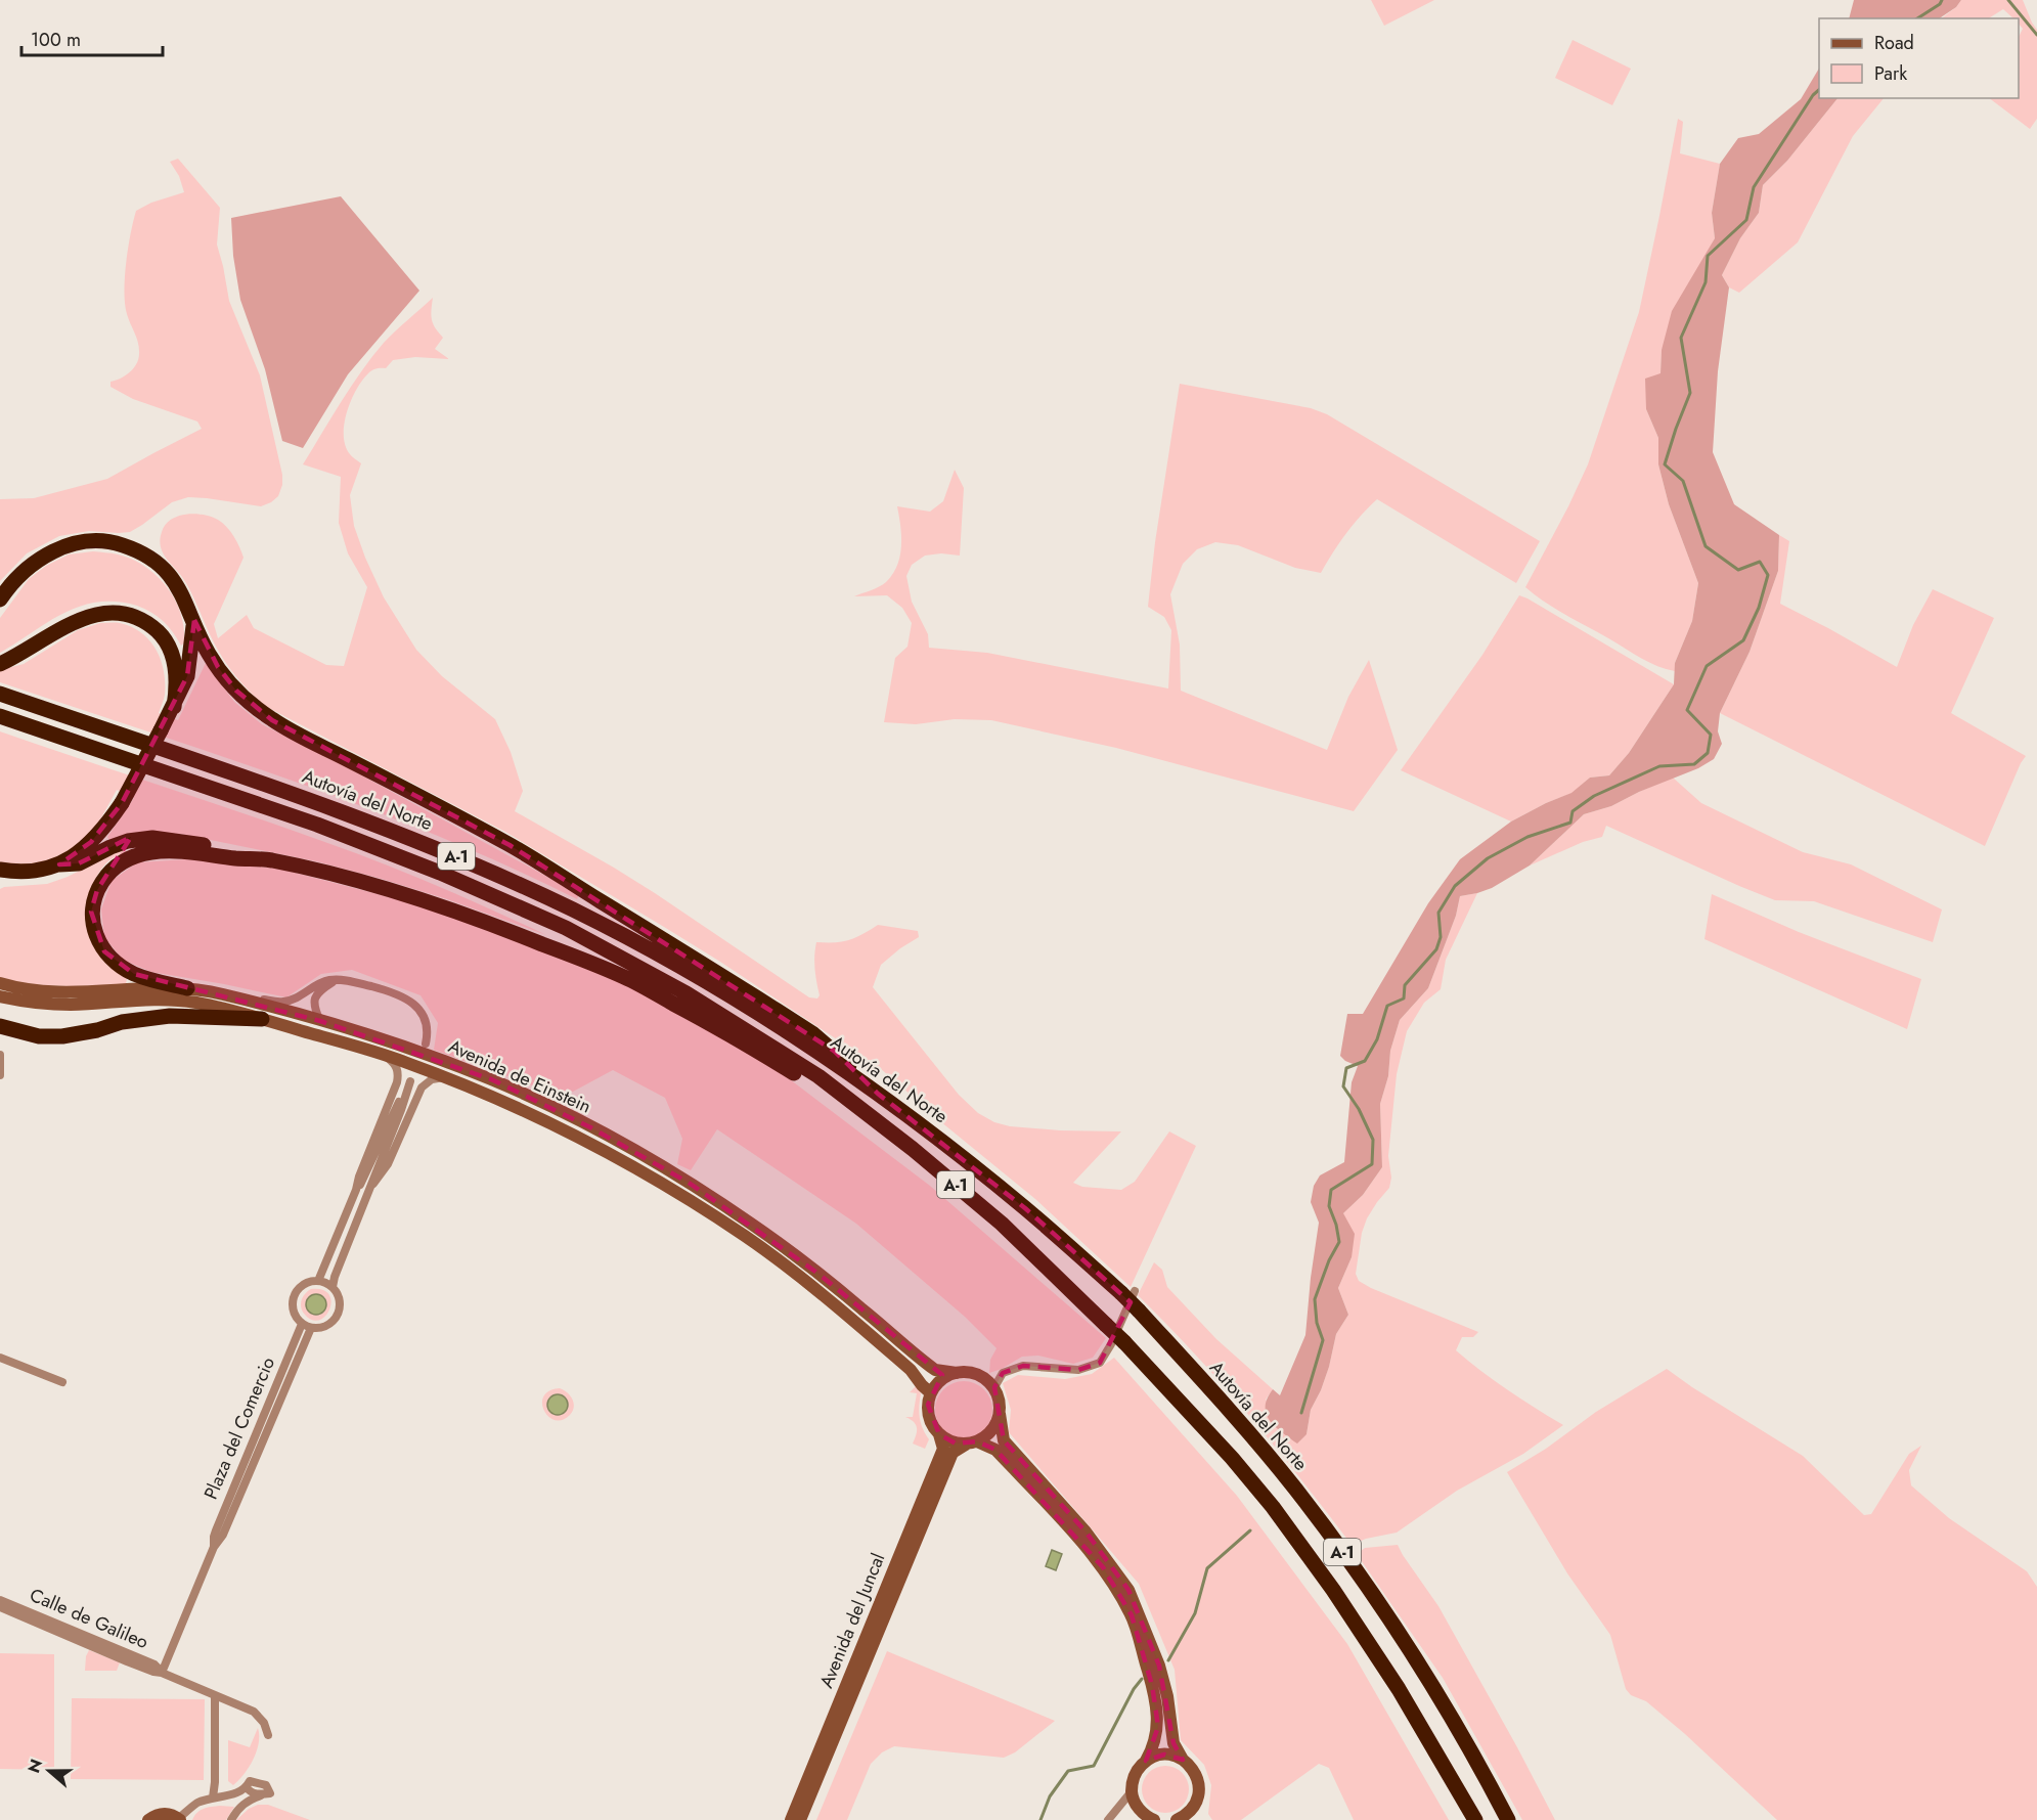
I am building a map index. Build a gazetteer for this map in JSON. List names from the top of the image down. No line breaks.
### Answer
{"streets":{"highway":["Autovía del Norte","A-1"],"street":["Avenida de Einstein","Plaza del Comercio","Calle de Galileo","Avenida del Juncal"]},"crossings":[["Avenida de Einstein","Avenida del Juncal"],["Plaza del Comercio","Calle de Galileo"]],"legend":["Road","Park"],"scale_bar":"100 m","north":"left"}
